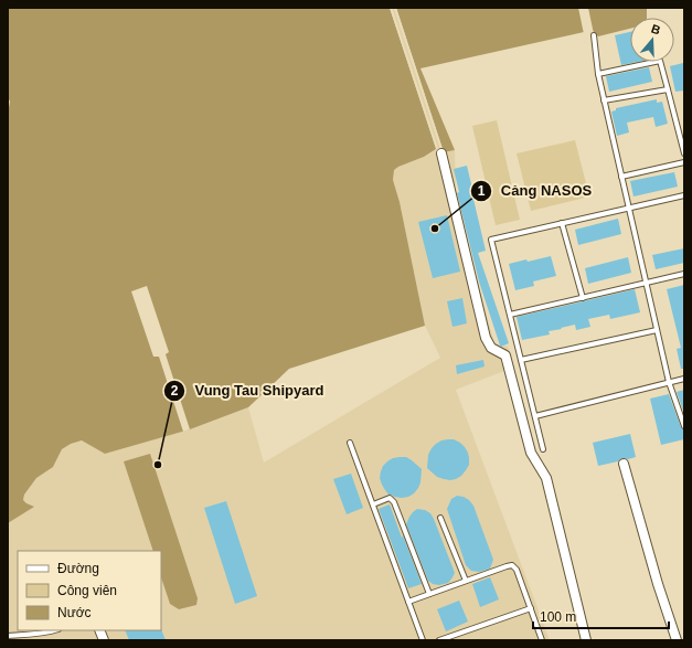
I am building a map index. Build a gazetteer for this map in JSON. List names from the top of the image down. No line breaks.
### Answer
{"places":["Cảng NASOS","Vung Tau Shipyard"],"legend":["Đường","Công viên","Nước"],"scale_bar":"100 m","north":"top"}
